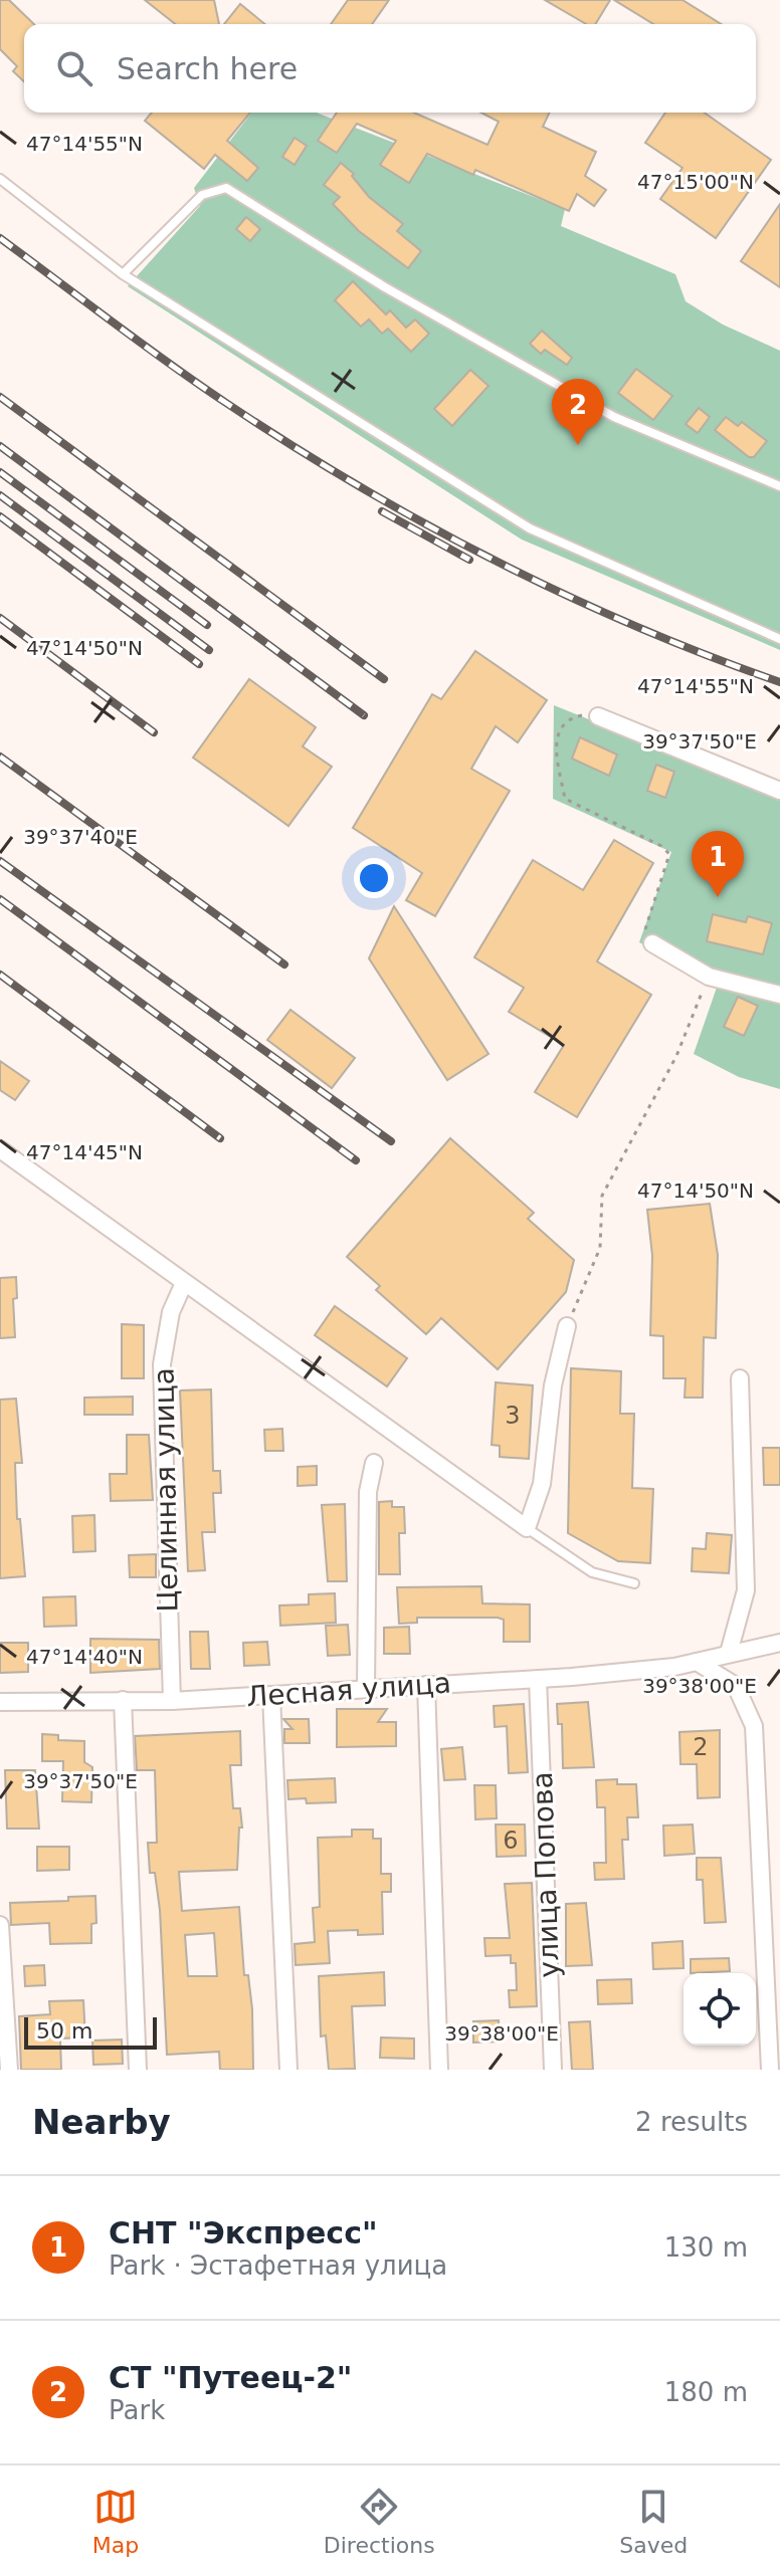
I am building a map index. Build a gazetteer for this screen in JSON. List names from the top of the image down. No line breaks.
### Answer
{"streets":{"street":["Целинная улица","Лесная улица","улица Попова"]},"crossings":[["Целинная улица","Лесная улица"],["Лесная улица","улица Попова"]],"house_numbers":["3","2","6"],"scale_bar":"50 m","page":{"search":"Search here","pins":["2","1"],"scale":"50 m","heading":["Nearby","2 results"],"list":[{"mark":"1","name":"СНТ \"Экспресс\"","note":"Park · Эстафетная улица","value":"130 m"},{"mark":"2","name":"СТ \"Путеец-2\"","note":"Park","value":"180 m"}],"nav":["Map","Directions","Saved"]},"coordinates":["47°14'55\"N","47°15'00\"N","47°14'50\"N","39°37'50\"E","39°37'40\"E","47°14'45\"N","47°14'40\"N","39°38'00\"E"]}
